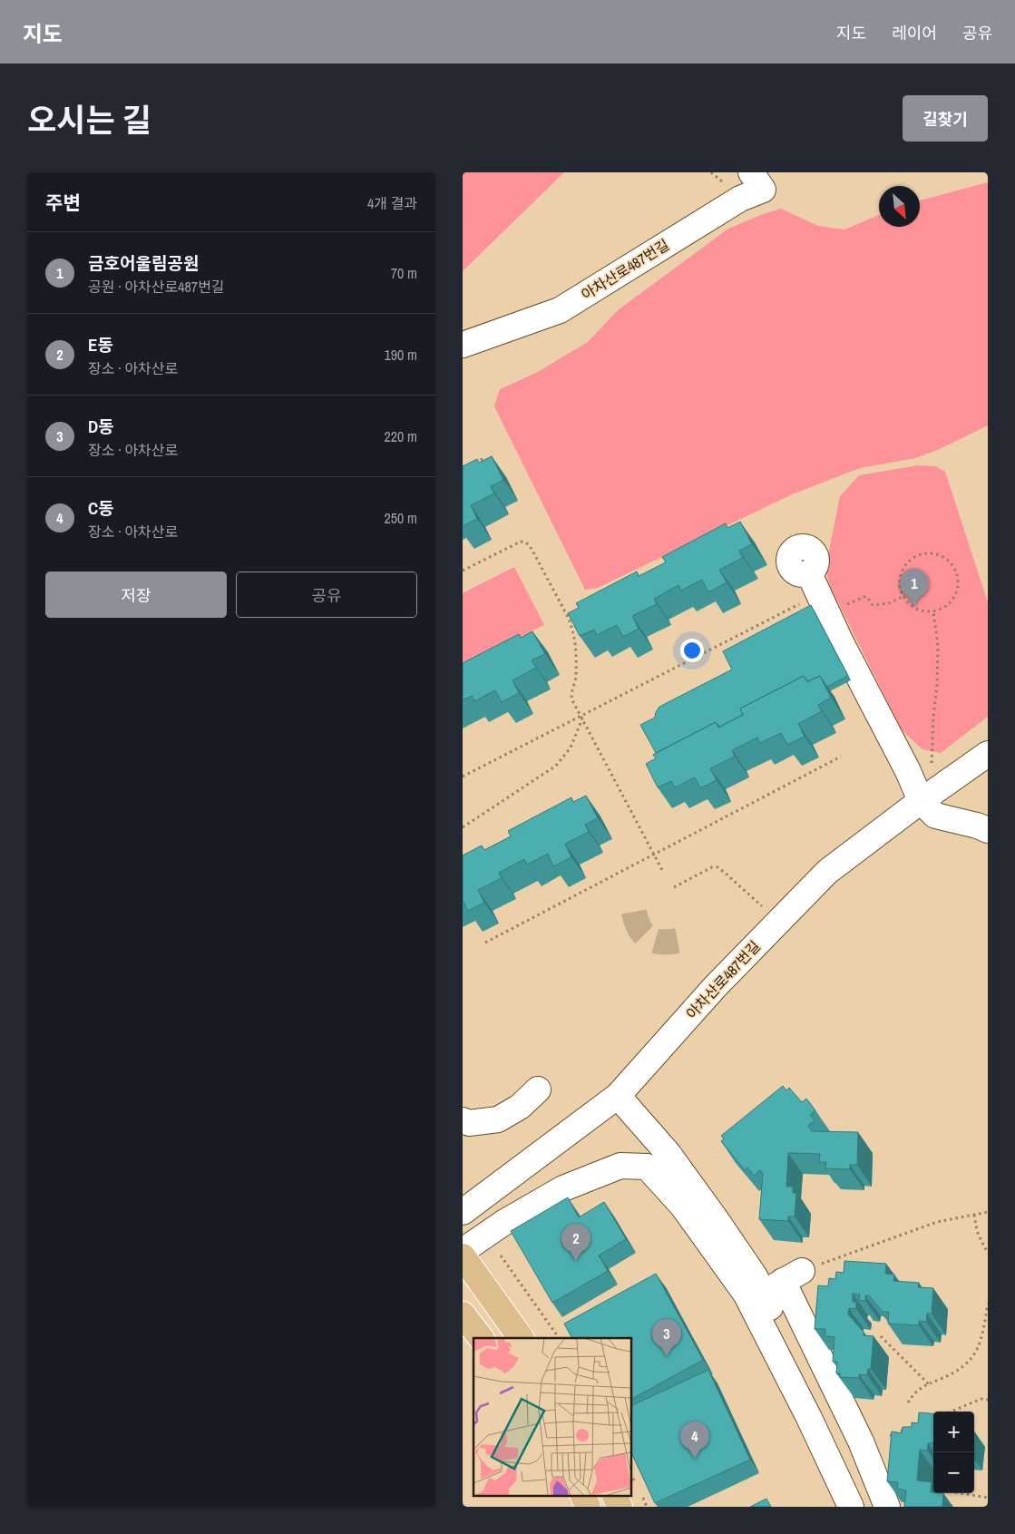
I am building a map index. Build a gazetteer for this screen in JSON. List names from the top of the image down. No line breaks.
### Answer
{"streets":{"street":["아차산로487번길"]},"north":"bottom right","page":{"header":"지도","nav":["지도","레이어","공유"],"title":"오시는 길","buttons":["길찾기",["저장","공유"]],"heading":["주변","4개 결과"],"list":[{"mark":"1","name":"금호어울림공원","note":"공원 · 아차산로487번길","value":"70 m"},{"mark":"2","name":"E동","note":"장소 · 아차산로","value":"190 m"},{"mark":"3","name":"D동","note":"장소 · 아차산로","value":"220 m"},{"mark":"4","name":"C동","note":"장소 · 아차산로","value":"250 m"}],"pins":["1","2","3","4"],"map_buttons":["+","−"]}}
